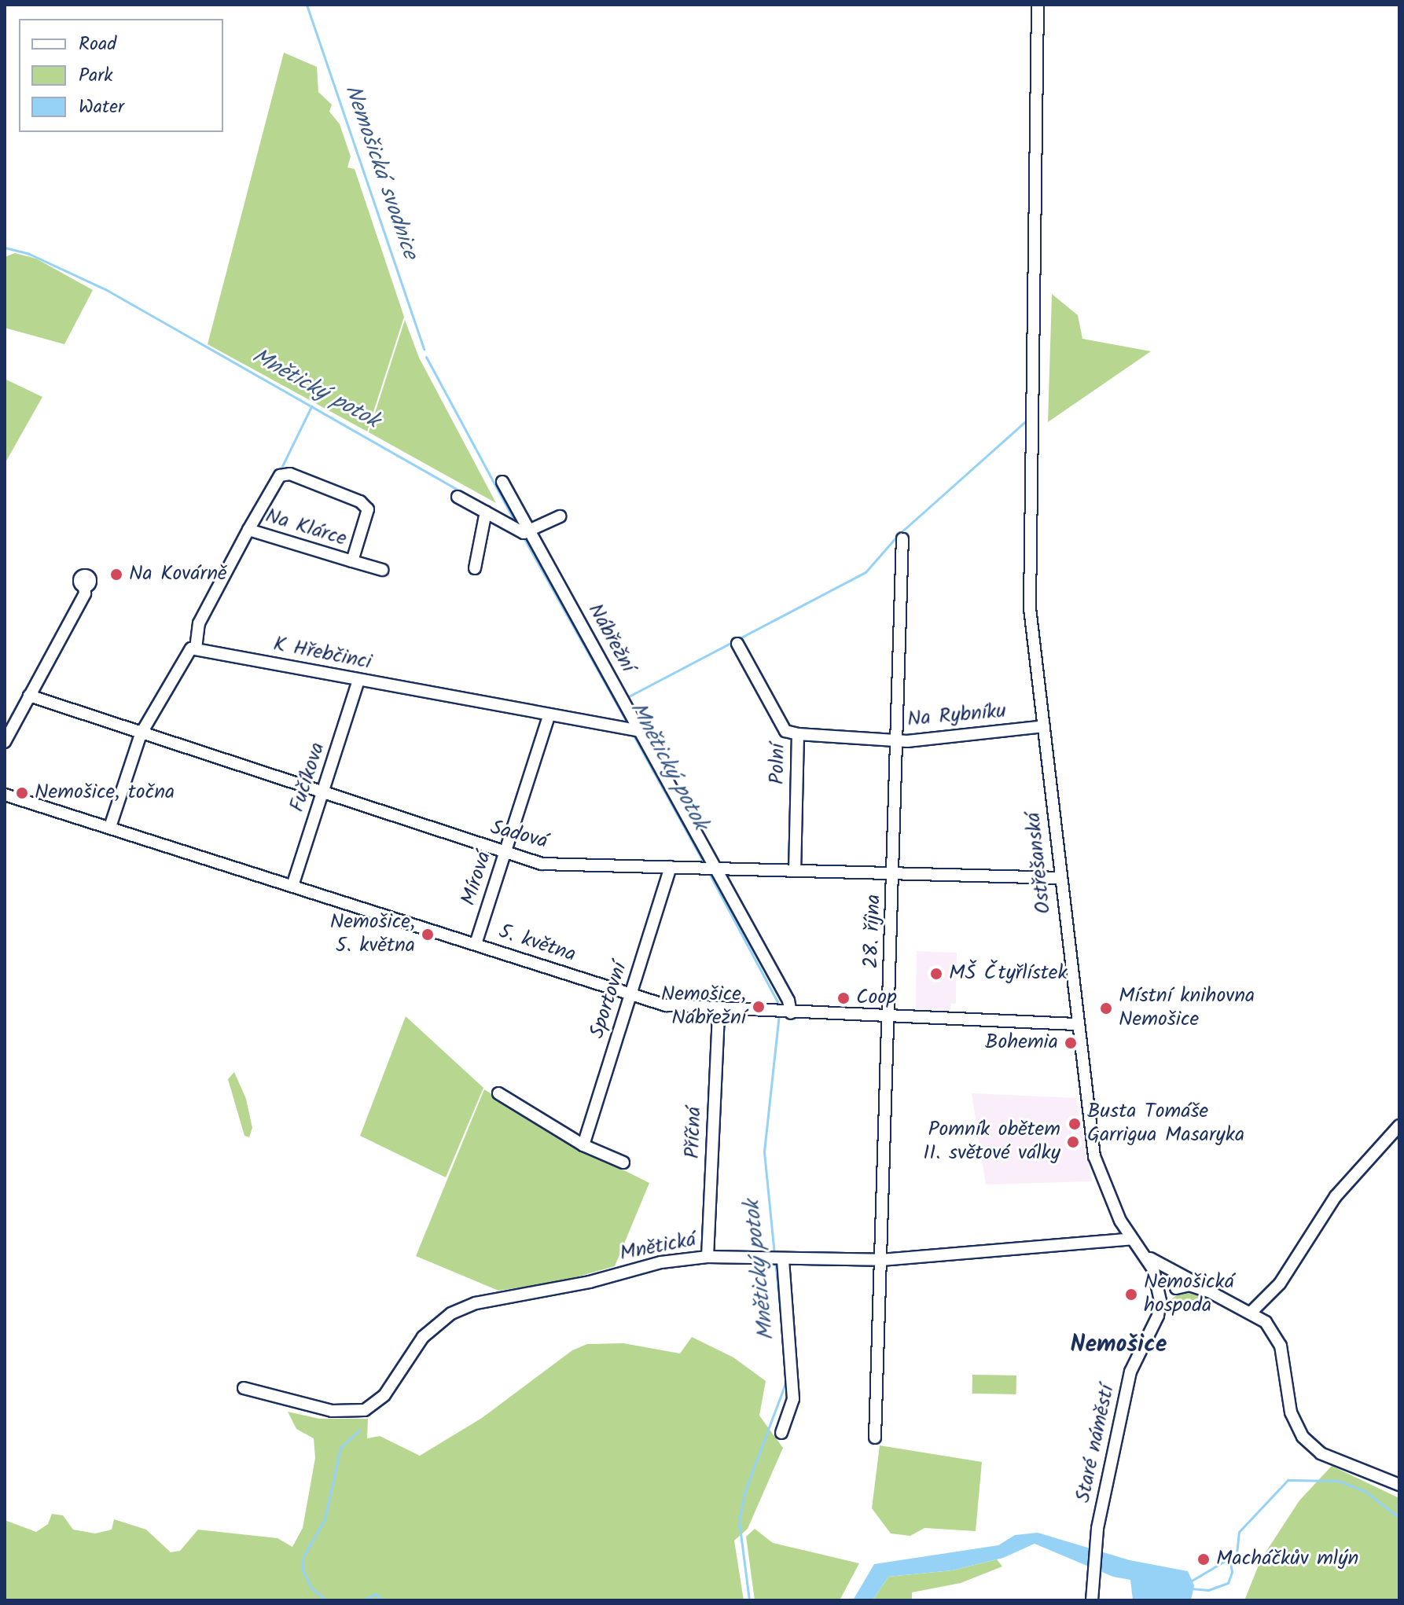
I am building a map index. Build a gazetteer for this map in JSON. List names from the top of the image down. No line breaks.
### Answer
{"streets":{"street":["Na Klárce","Nábřežní","K Hřebčinci","Na Rybníku","Polní","Fučíkova","Sadová","Ostřešanská","Mírová","28. října","5. května","Sportovní","Příčná","Mnětická","Staré náměstí"]},"crossings":[["Na Klárce","K Hřebčinci"],["Nábřežní","K Hřebčinci"],["Nábřežní","Sadová"],["Nábřežní","5. května"],["K Hřebčinci","Fučíkova"],["K Hřebčinci","Mírová"],["Na Rybníku","Polní"],["Na Rybníku","Ostřešanská"],["Na Rybníku","28. října"],["Polní","Sadová"],["Fučíkova","Sadová"],["Fučíkova","5. května"],["Sadová","Ostřešanská"],["Sadová","Mírová"],["Sadová","28. října"],["Sadová","Sportovní"],["Ostřešanská","5. května"],["Ostřešanská","Mnětická"],["Ostřešanská","Staré náměstí"],["Mírová","5. května"],["28. října","5. května"],["28. října","Mnětická"],["5. května","Sportovní"],["5. května","Příčná"],["Příčná","Mnětická"],["Mnětická","Staré náměstí"]],"districts":["Nemošice"],"water":["Nemošická svodnice","Mnětický potok"],"places":["Na Kovárně","Nemošice, točna","Nemošice, 5. května","MŠ Čtyřlístek","Coop","Nemošice, Nábřežní","Místní knihovna Nemošice","Bohemia","Busta Tomáše Garrigua Masaryka","Pomník obětem II. světové války","Nemošická hospoda","Macháčkův mlýn"],"legend":["Road","Park","Water"]}
